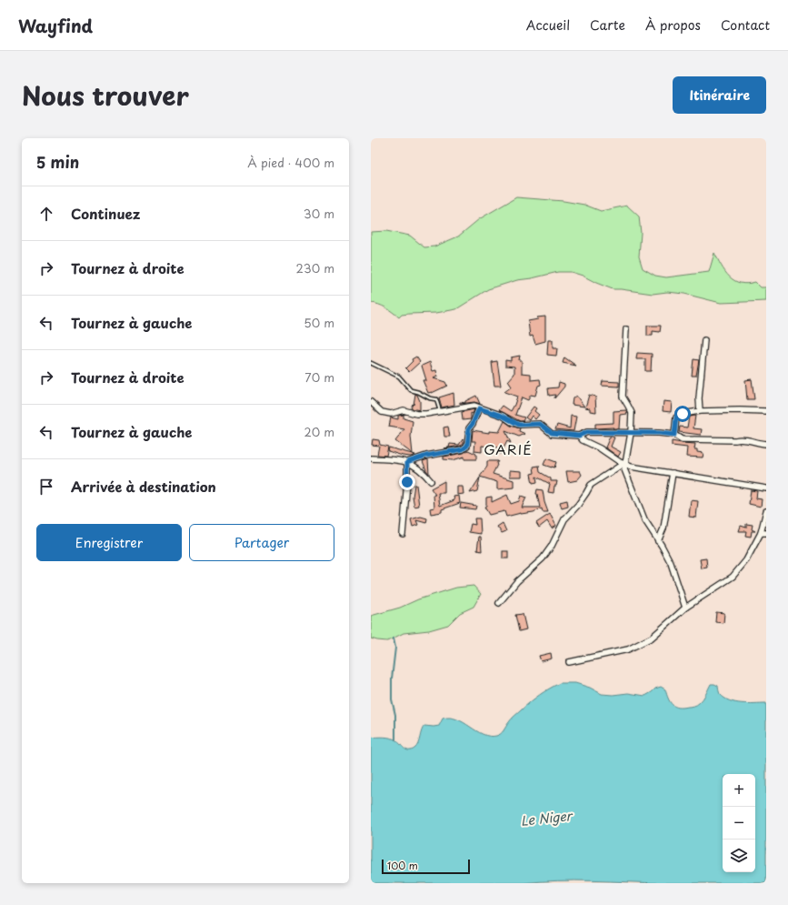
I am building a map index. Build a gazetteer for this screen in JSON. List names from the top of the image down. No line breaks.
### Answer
{"districts":["GARIÉ"],"water":["Le Niger"],"scale_bar":"100 m","page":{"header":"Wayfind","nav":["Accueil","Carte","À propos","Contact"],"title":"Nous trouver","buttons":["Itinéraire",["Enregistrer","Partager"]],"heading":["5 min","À pied · 400 m"],"list":[["Continuez","30 m"],["Tournez à droite","230 m"],["Tournez à gauche","50 m"],["Tournez à droite","70 m"],["Tournez à gauche","20 m"],"Arrivée à destination"],"map_buttons":["+","−"],"scale":"100 m"}}
